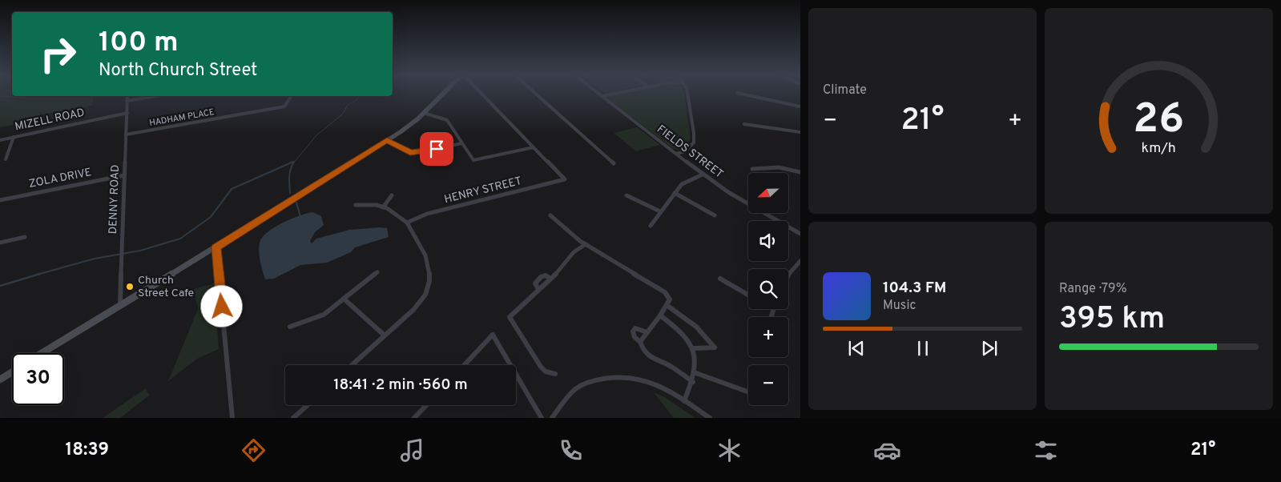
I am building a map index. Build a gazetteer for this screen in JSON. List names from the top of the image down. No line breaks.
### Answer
{"streets":{"street":["HADHAM PLACE","MIZELL ROAD","FIELDS STREET","ZOLA DRIVE","HENRY STREET","DENNY ROAD"]},"crossings":[["HADHAM PLACE","DENNY ROAD"],["MIZELL ROAD","DENNY ROAD"],["ZOLA DRIVE","DENNY ROAD"]],"places":["Church Street Cafe"],"north":"left","page":{"tile":["Climate",["Range · 79%","395 km"]],"turn":["100 m","North Church Street"],"heat":["−","21°","+"],"map_buttons":["+","−"],"song":["104.3 FM","Music"],"limit":"30","trip":"18:41 · 2 min · 560 m","tabs":["18:39","21°"],"gauge":["26","km/h"]}}
